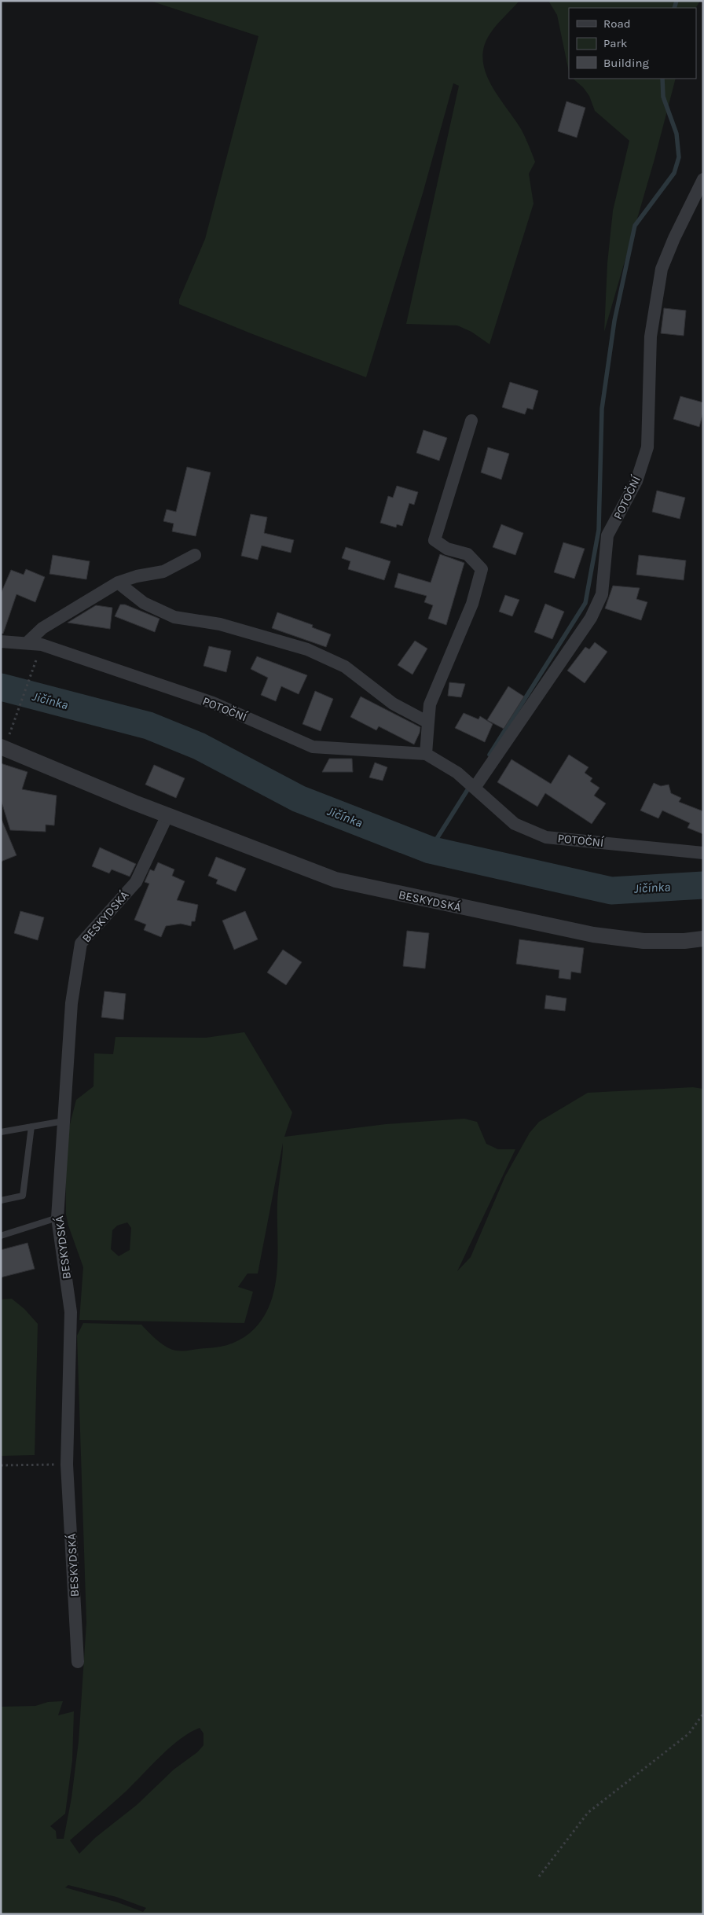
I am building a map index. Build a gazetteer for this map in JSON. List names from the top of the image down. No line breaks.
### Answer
{"streets":{"street":["POTOČNÍ","BESKYDSKÁ"]},"water":["Jičínka"],"legend":["Road","Park","Building"]}
